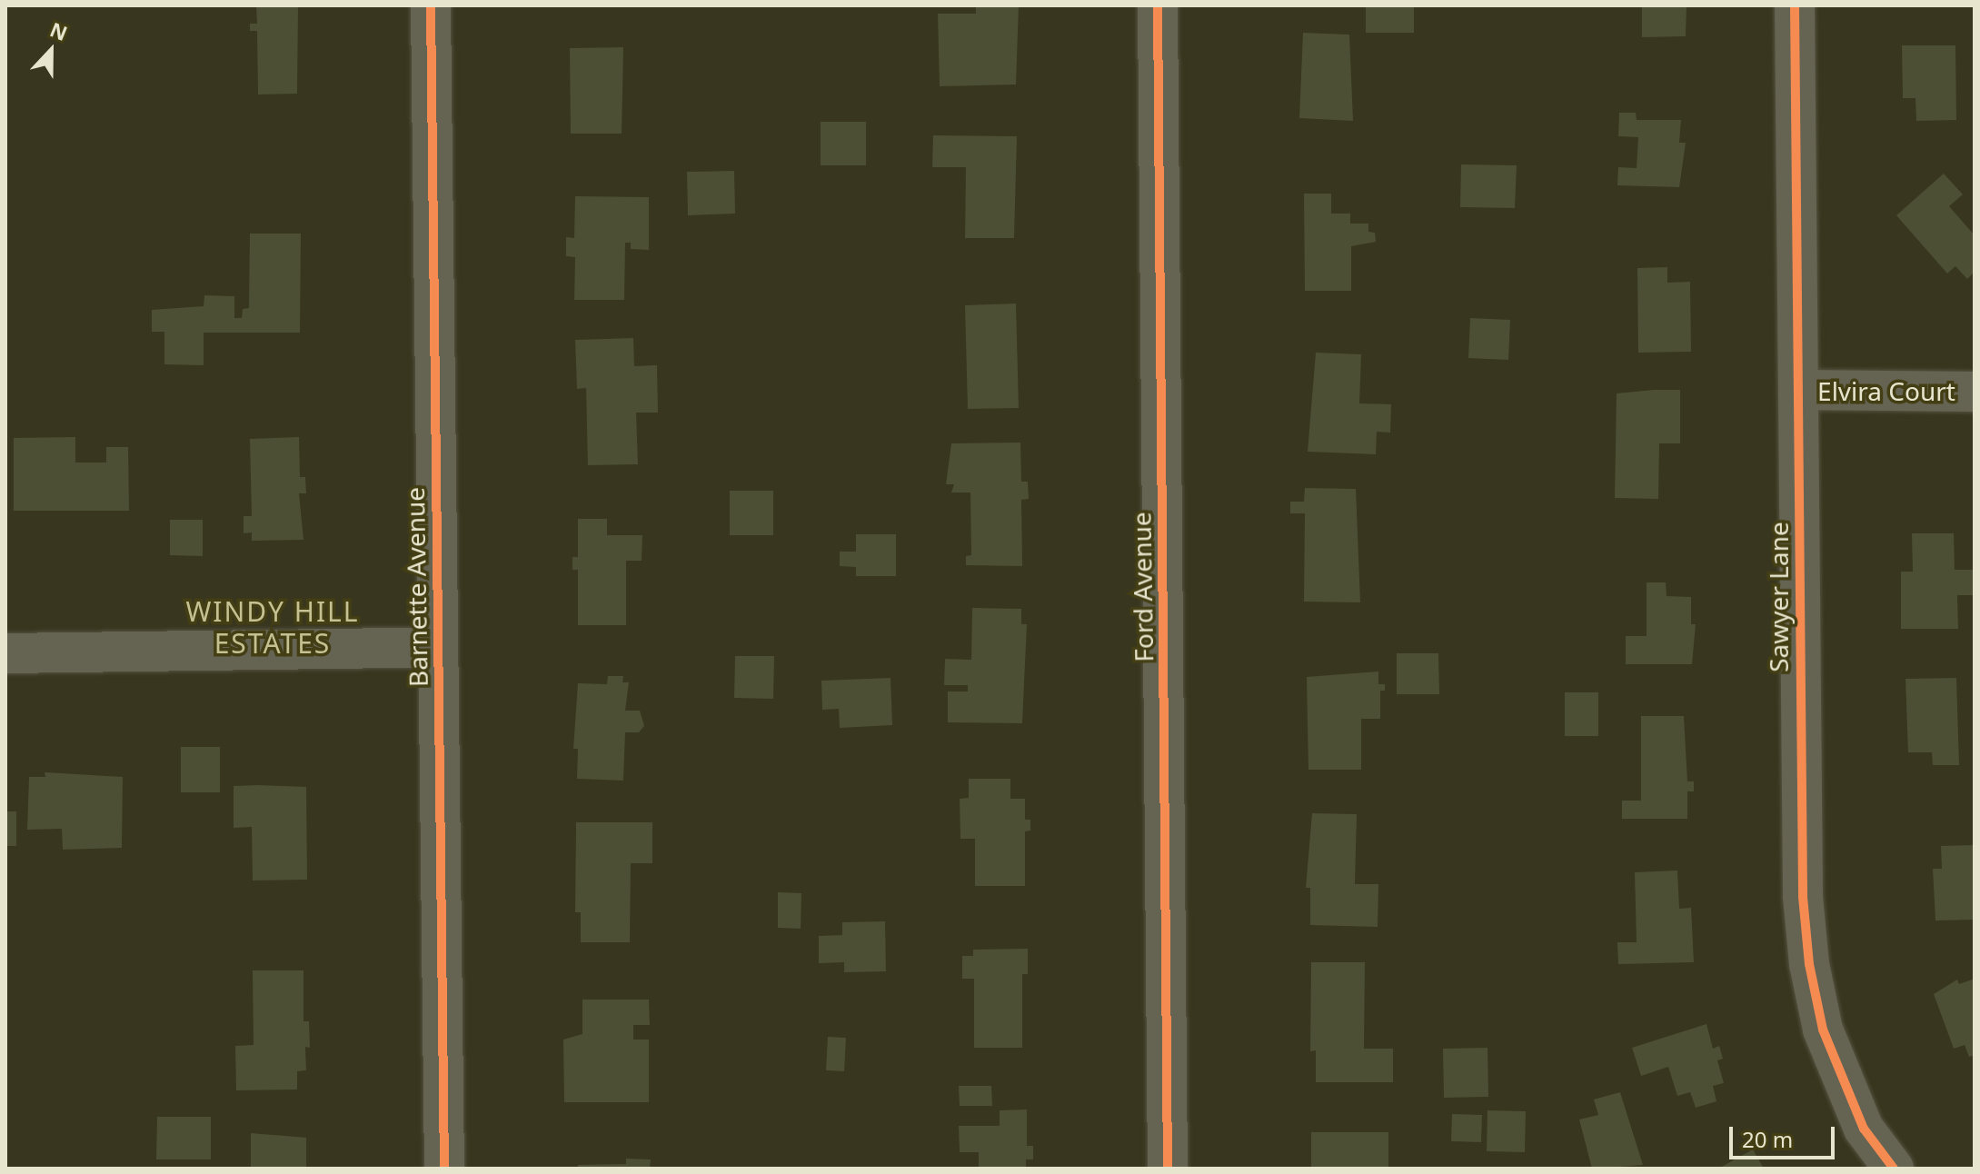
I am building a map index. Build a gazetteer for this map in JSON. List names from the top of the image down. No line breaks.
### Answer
{"streets":{"street":["Elvira Court","Barnette Avenue","Ford Avenue","Sawyer Lane"]},"crossings":[["Elvira Court","Sawyer Lane"]],"districts":["WINDY HILL ESTATES"],"scale_bar":"20 m","north":"top"}
